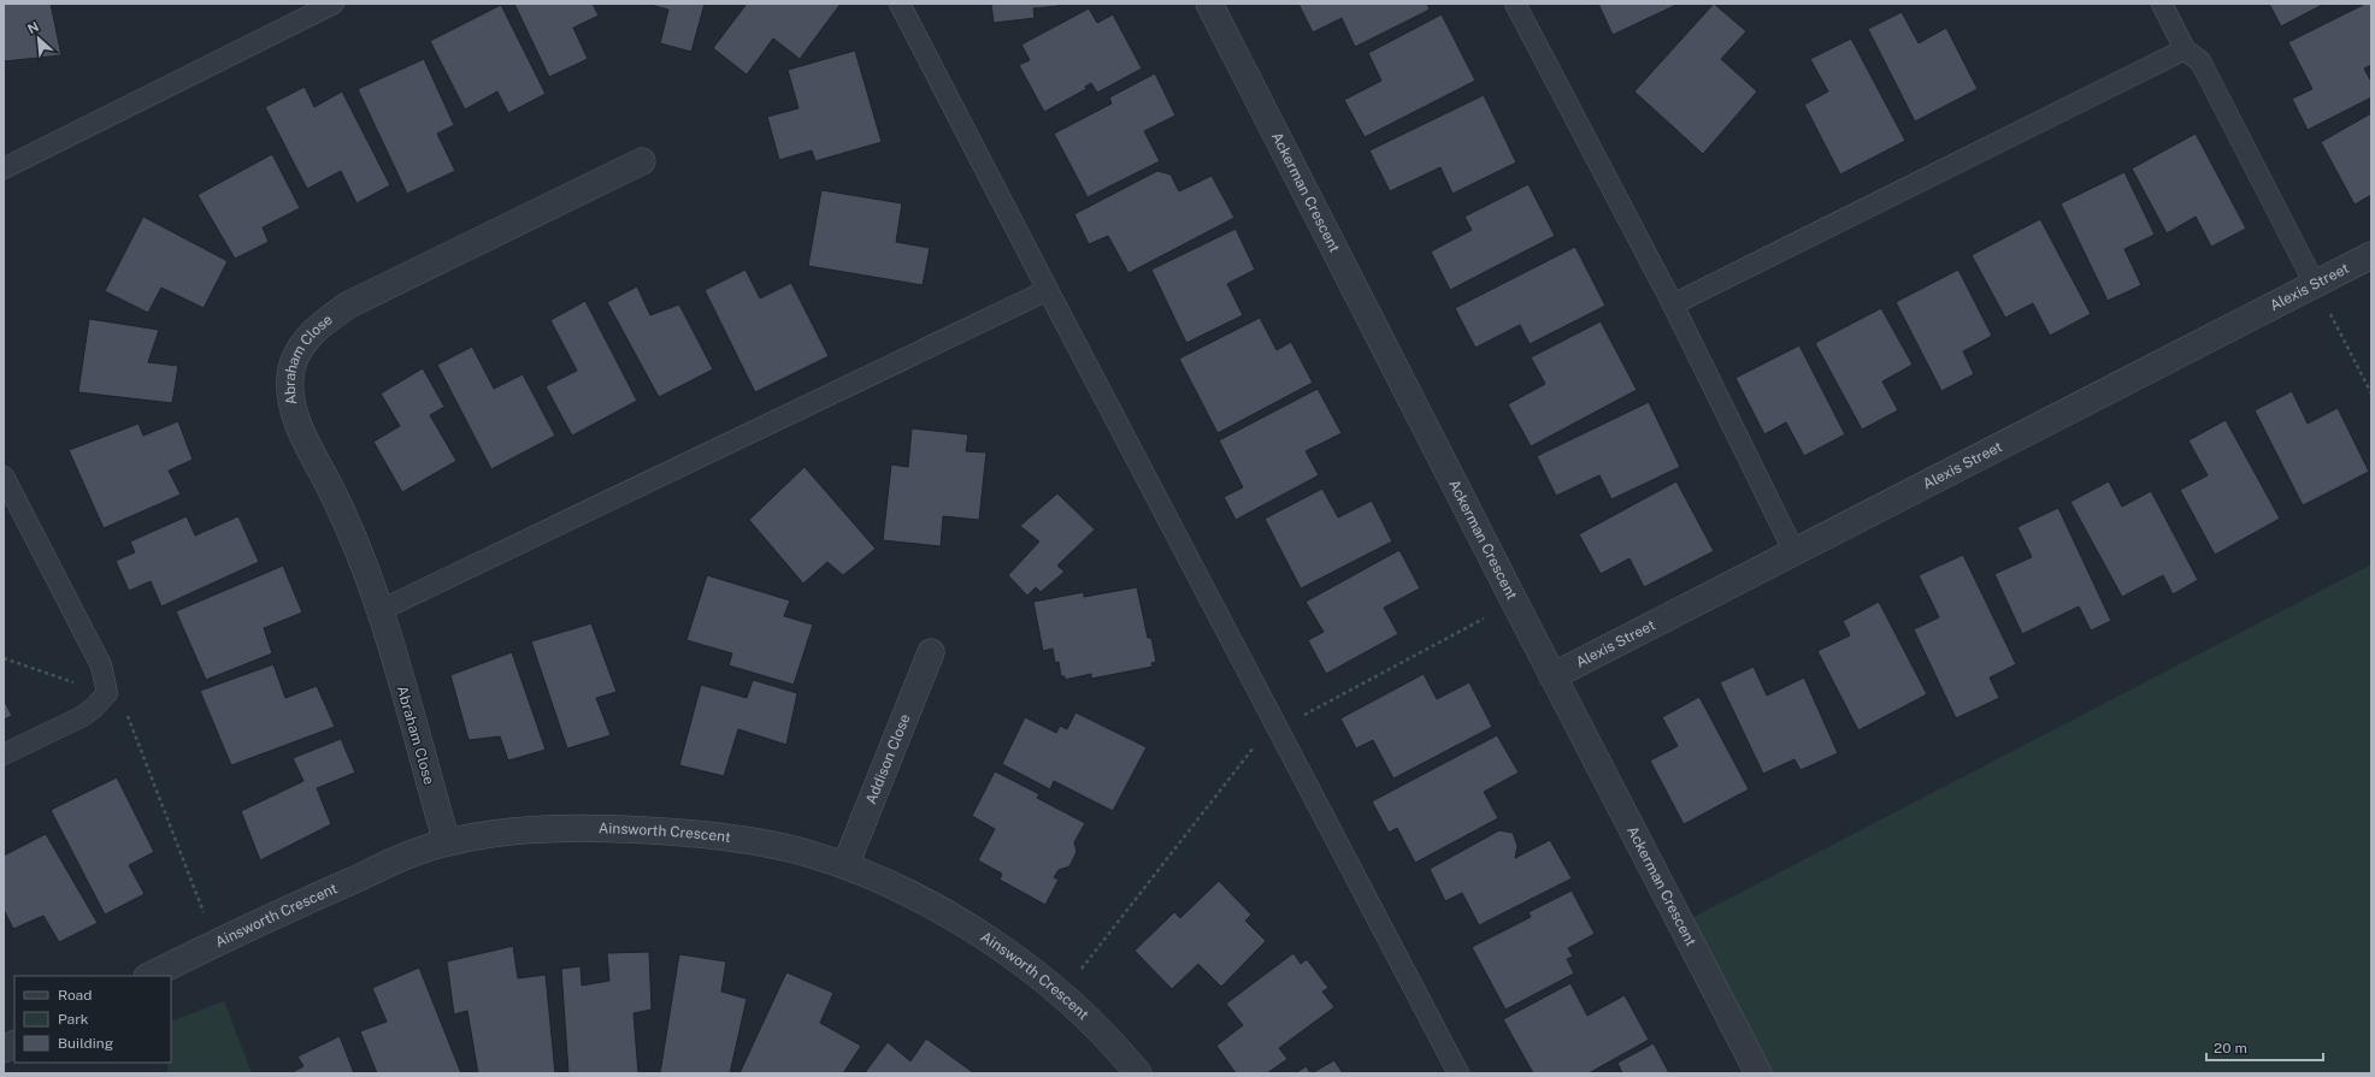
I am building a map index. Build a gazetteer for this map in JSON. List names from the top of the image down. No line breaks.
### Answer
{"streets":{"street":["Ackerman Crescent","Alexis Street","Abraham Close","Addison Close","Ainsworth Crescent"]},"crossings":[["Ackerman Crescent","Alexis Street"],["Abraham Close","Ainsworth Crescent"],["Addison Close","Ainsworth Crescent"]],"legend":["Road","Park","Building"],"scale_bar":"20 m","north":"top left"}
